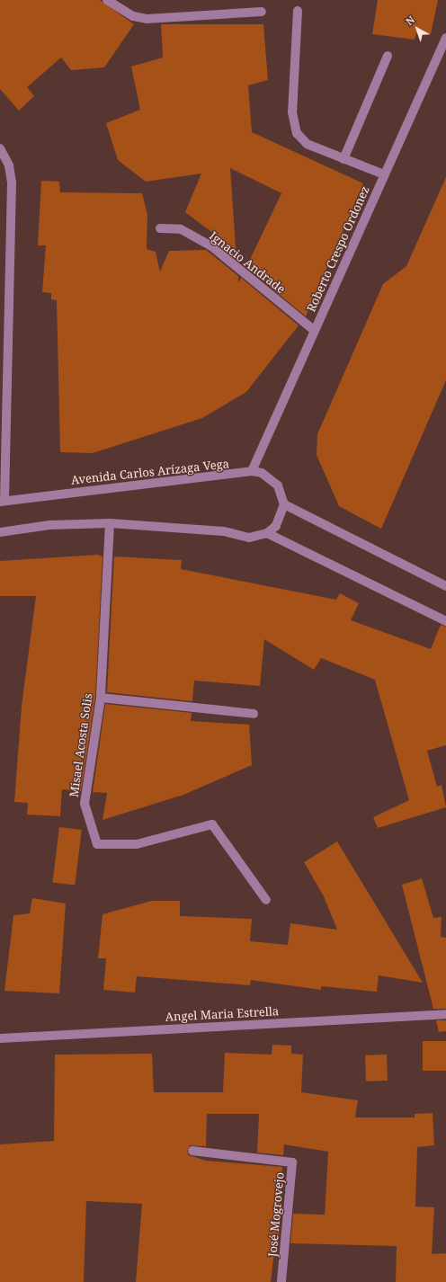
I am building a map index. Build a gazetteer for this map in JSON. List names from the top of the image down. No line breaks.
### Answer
{"streets":{"street":["Roberto Crespo Ordonez","Ignacio Andrade","Avenida Carlos Arízaga Vega","Misael Acosta Solis","Angel Maria Estrella","José Mogrovejo"]},"crossings":[["Roberto Crespo Ordonez","Ignacio Andrade"],["Roberto Crespo Ordonez","Avenida Carlos Arízaga Vega"]],"north":"top left"}
